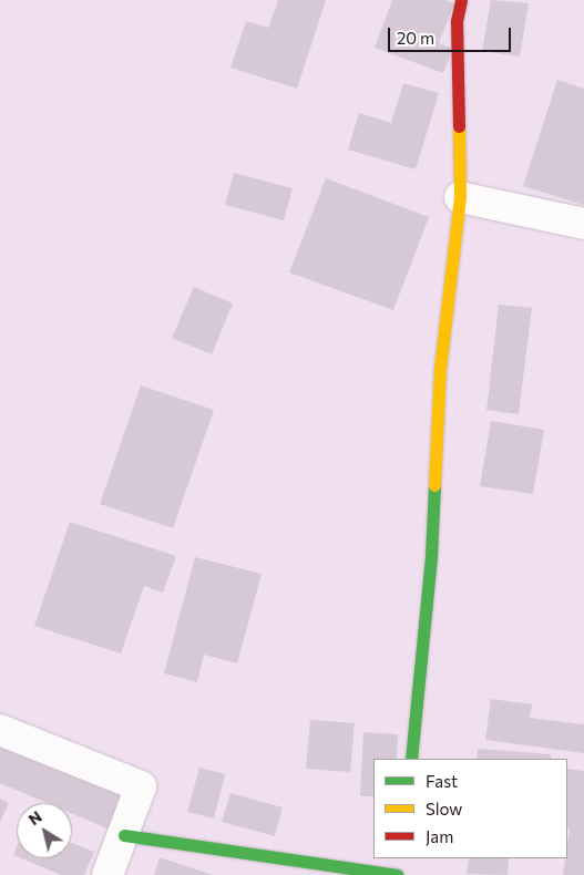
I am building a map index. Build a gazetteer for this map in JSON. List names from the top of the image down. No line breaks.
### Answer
{"legend":["Fast","Slow","Jam"],"scale_bar":"20 m","north":"top left"}
